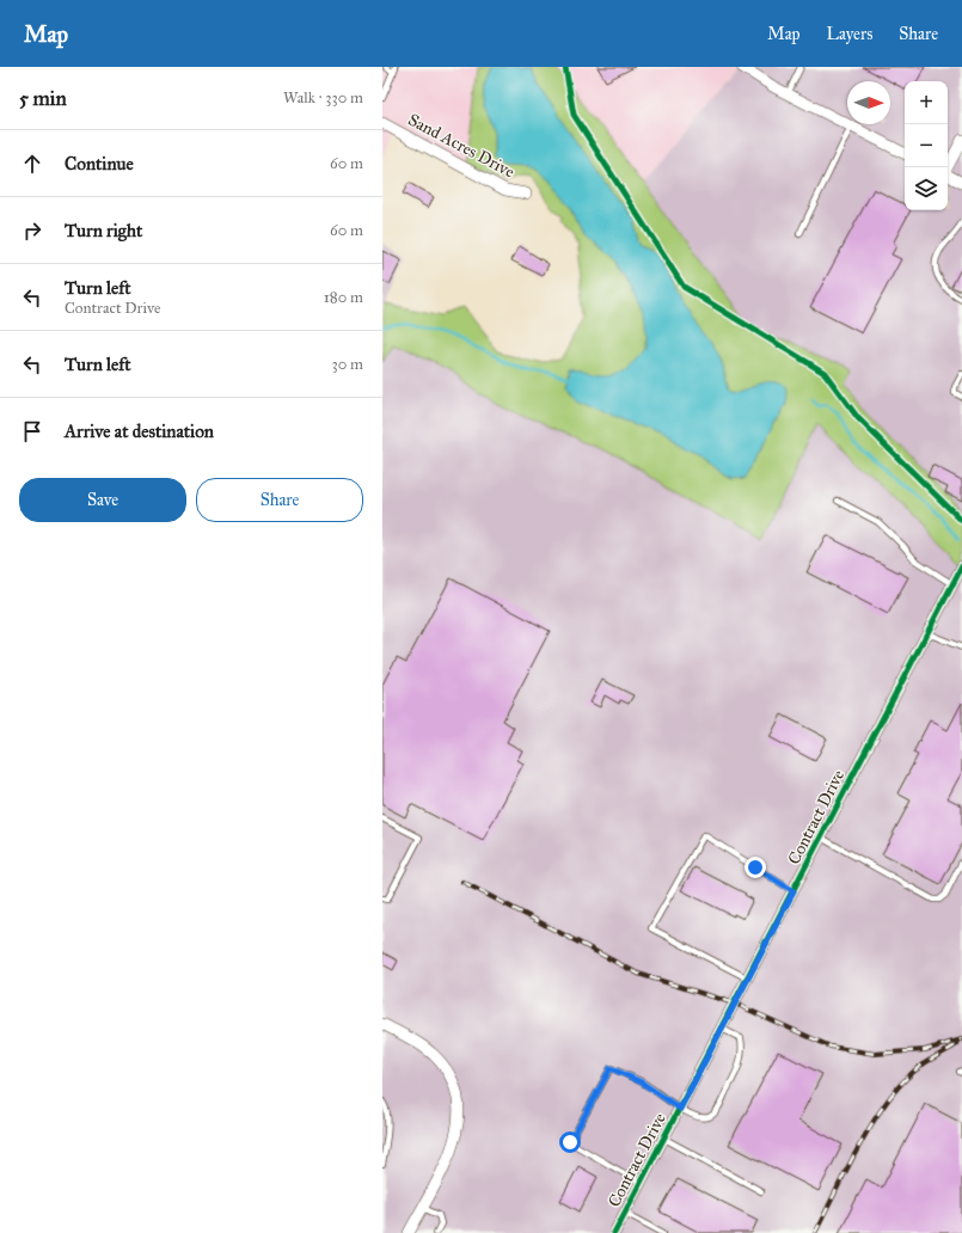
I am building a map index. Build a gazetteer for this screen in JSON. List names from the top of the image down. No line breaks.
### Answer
{"streets":{"street":["Sand Acres Drive","Contract Drive"]},"north":"right","page":{"header":"Map","nav":["Map","Layers","Share"],"heading":["5 min","Walk · 330 m"],"map_buttons":["+","−"],"list":[["Continue","60 m"],["Turn right","60 m"],["Turn left","Contract Drive","180 m"],["Turn left","30 m"],"Arrive at destination"],"buttons":["Save","Share"]}}
